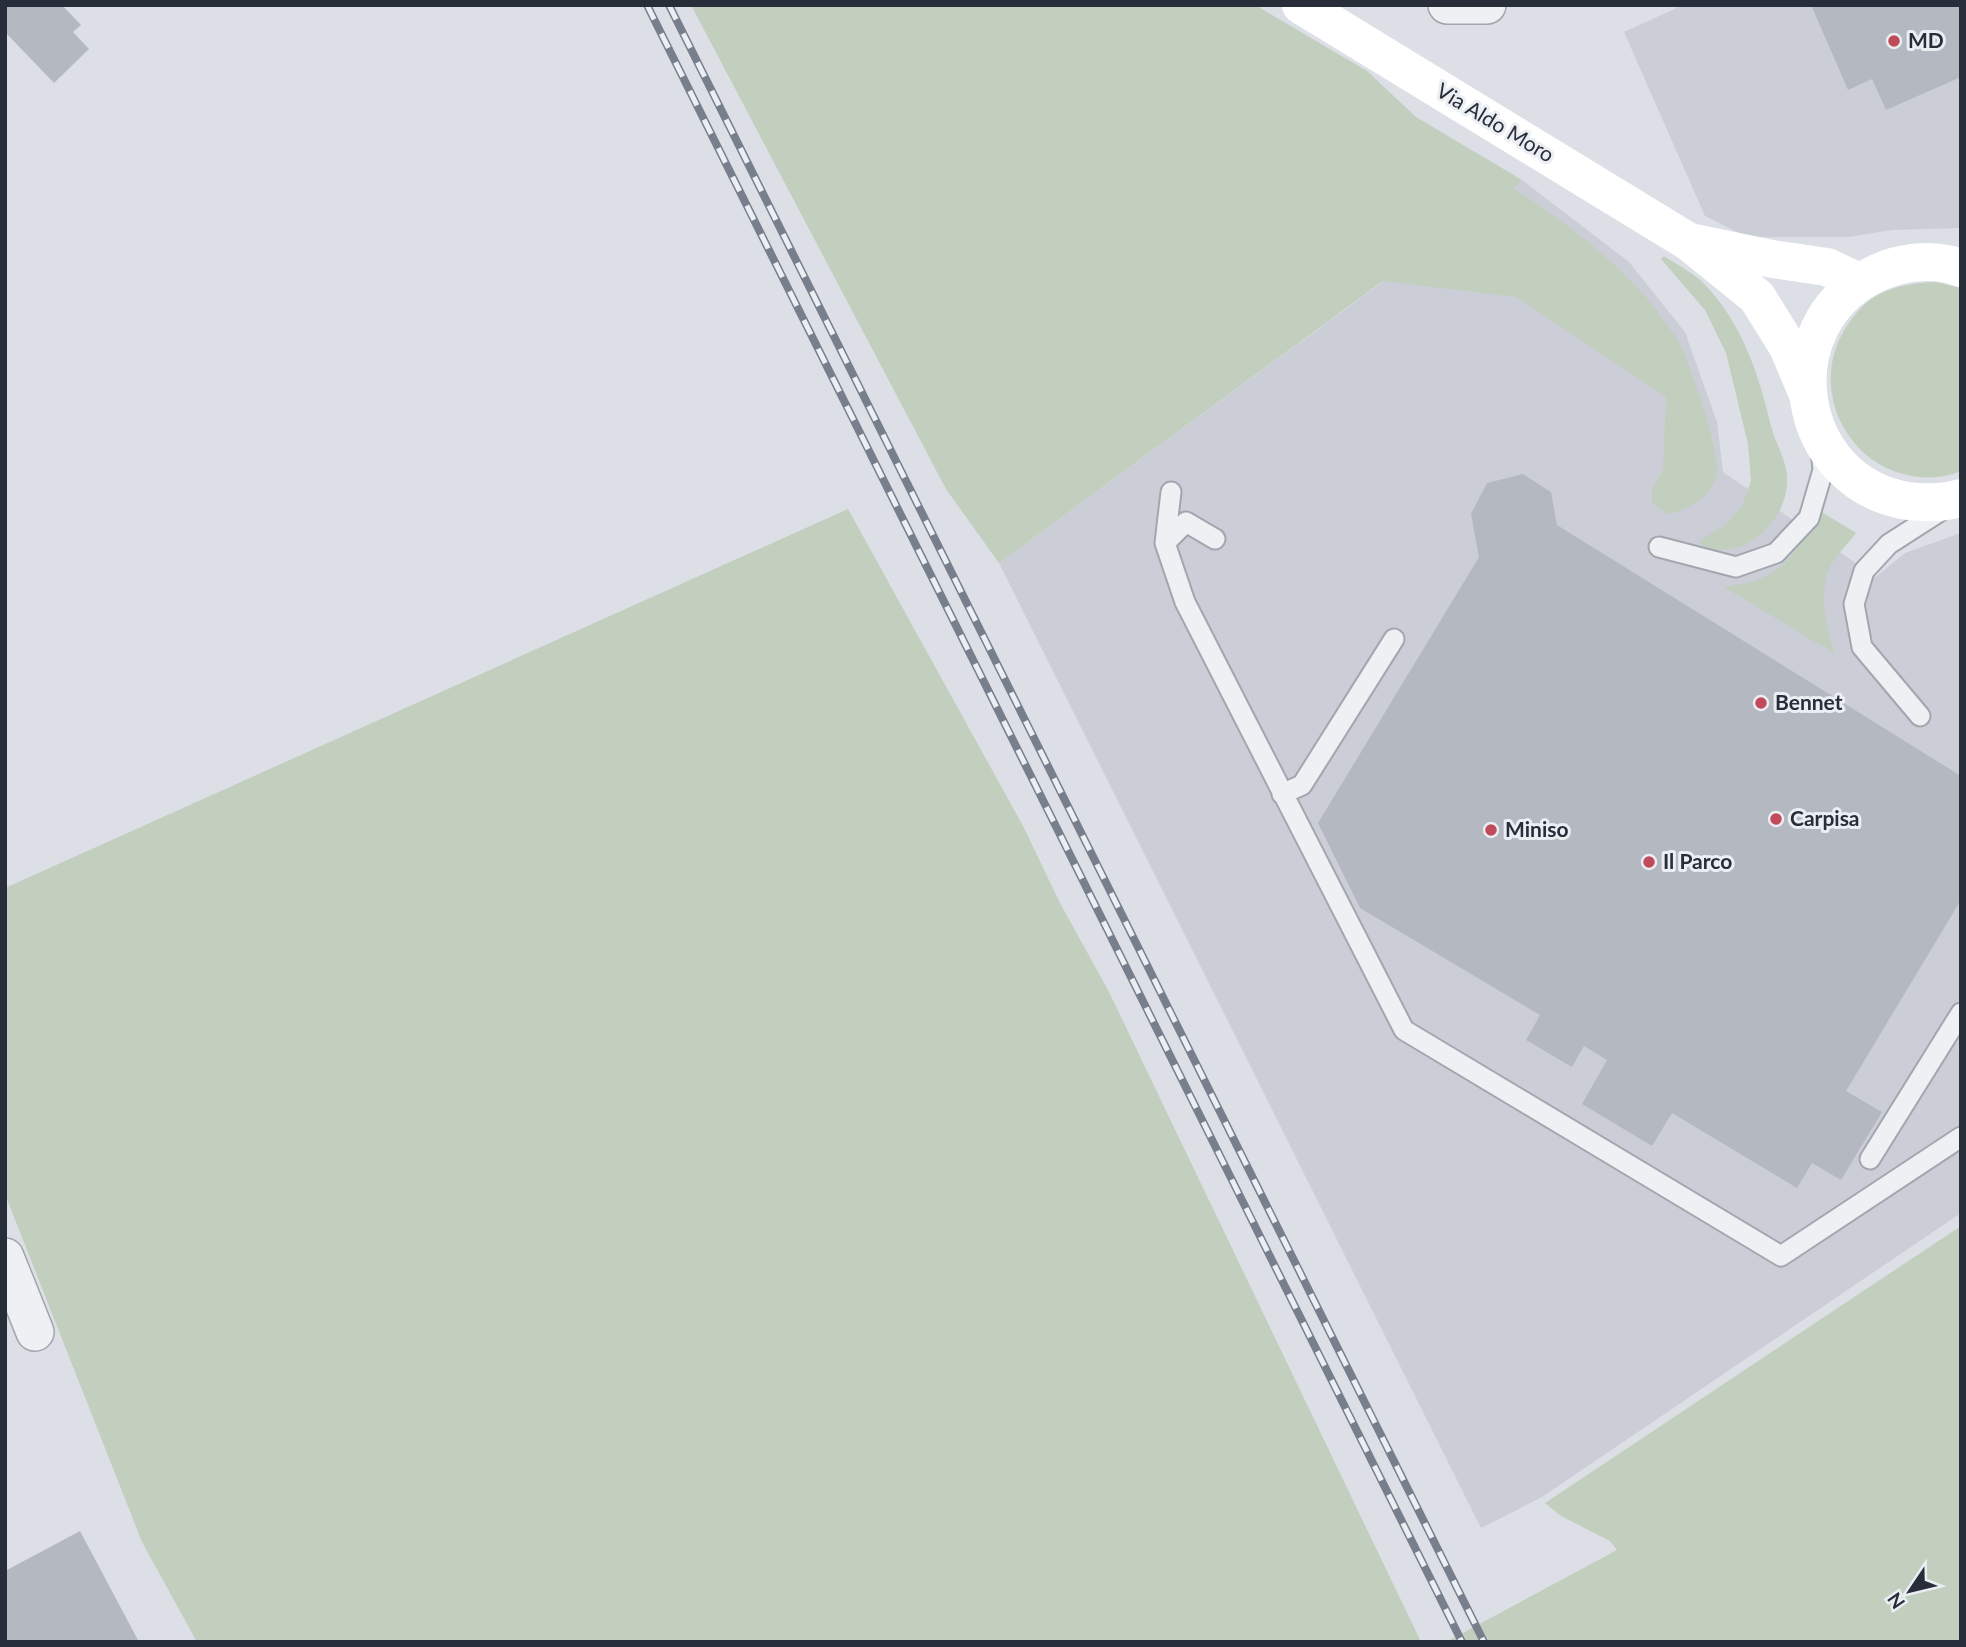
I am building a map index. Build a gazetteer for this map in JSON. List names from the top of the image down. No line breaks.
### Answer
{"streets":{"main road":["Via Aldo Moro"]},"places":["MD","Bennet","Carpisa","Miniso","Il Parco"],"north":"bottom left"}
